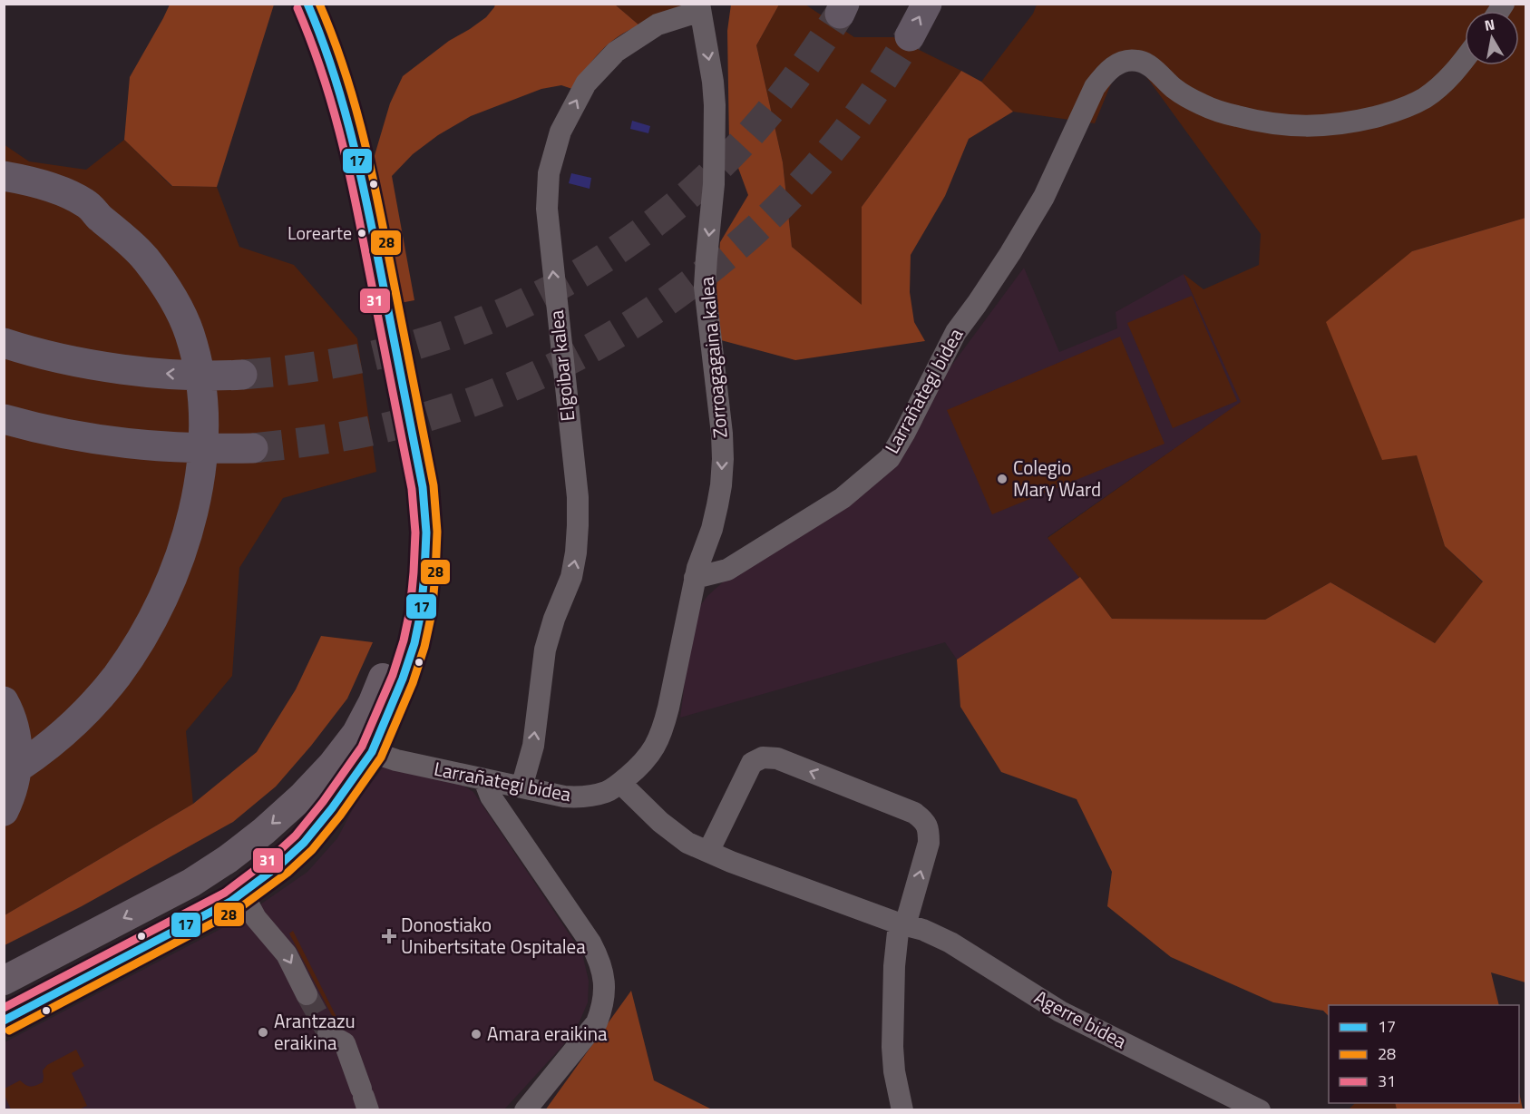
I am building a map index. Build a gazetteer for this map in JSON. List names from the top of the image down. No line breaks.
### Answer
{"streets":{"street":["Zorroagagaina kalea","Elgoibar kalea","Larrañategi bidea","Agerre bidea"]},"crossings":[["Zorroagagaina kalea","Elgoibar kalea"],["Zorroagagaina kalea","Larrañategi bidea"],["Elgoibar kalea","Larrañategi bidea"],["Larrañategi bidea","Agerre bidea"]],"one_way":["Zorroagagaina kalea","Elgoibar kalea"],"places":{"other":["Lorearte","Colegio Mary Ward","Arantzazu eraikina","Amara eraikina"],"health":["Donostiako Unibertsitate Ospitalea"]},"lines":["transit line 17","transit line 28","transit line 31"],"legend":["17","28","31"],"north":"top"}
